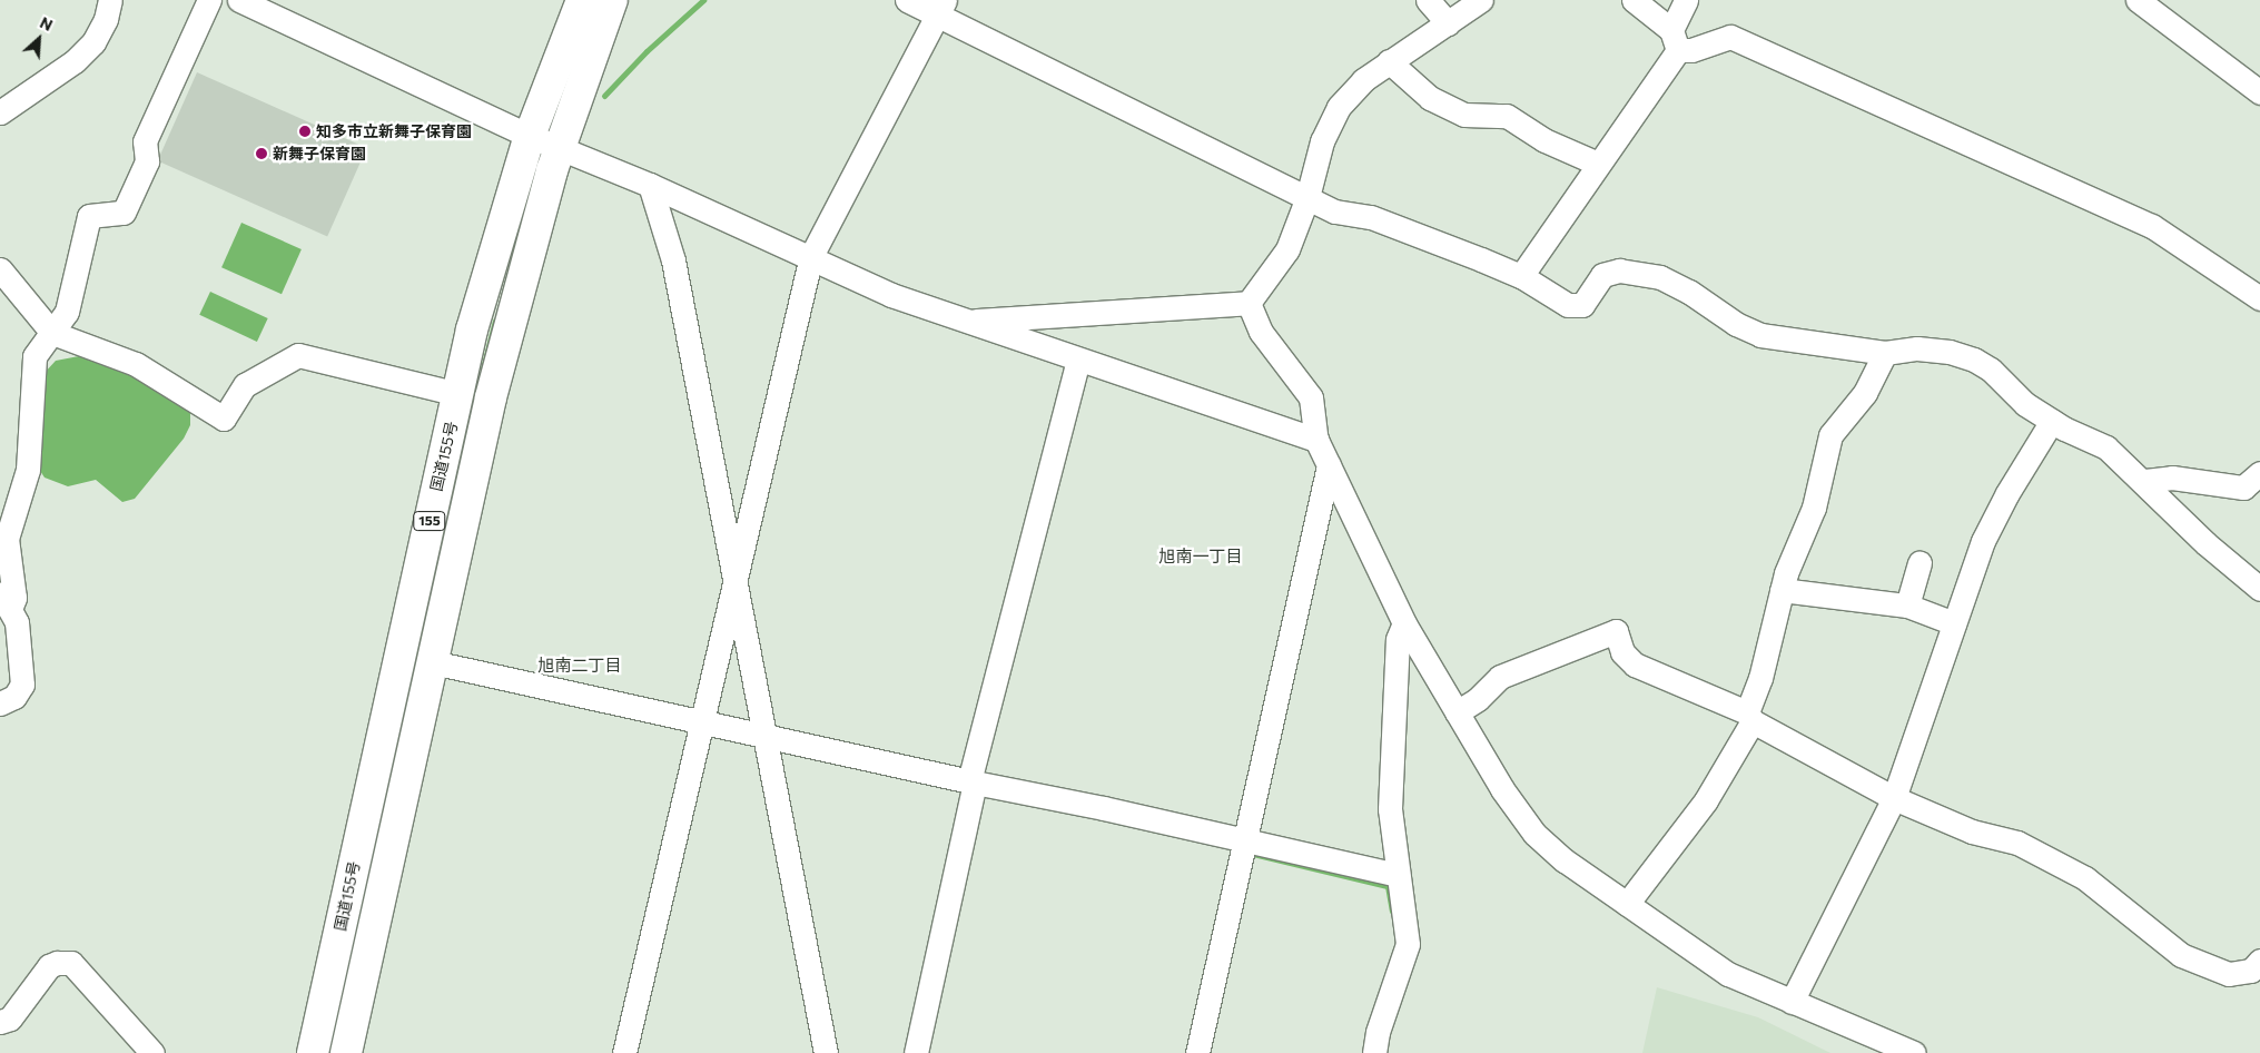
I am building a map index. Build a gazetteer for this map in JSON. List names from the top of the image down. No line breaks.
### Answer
{"streets":{"highway":["国道155号","155"]},"districts":["旭南一丁目","旭南二丁目"],"places":["知多市立新舞子保育園","新舞子保育園"],"north":"top right"}
